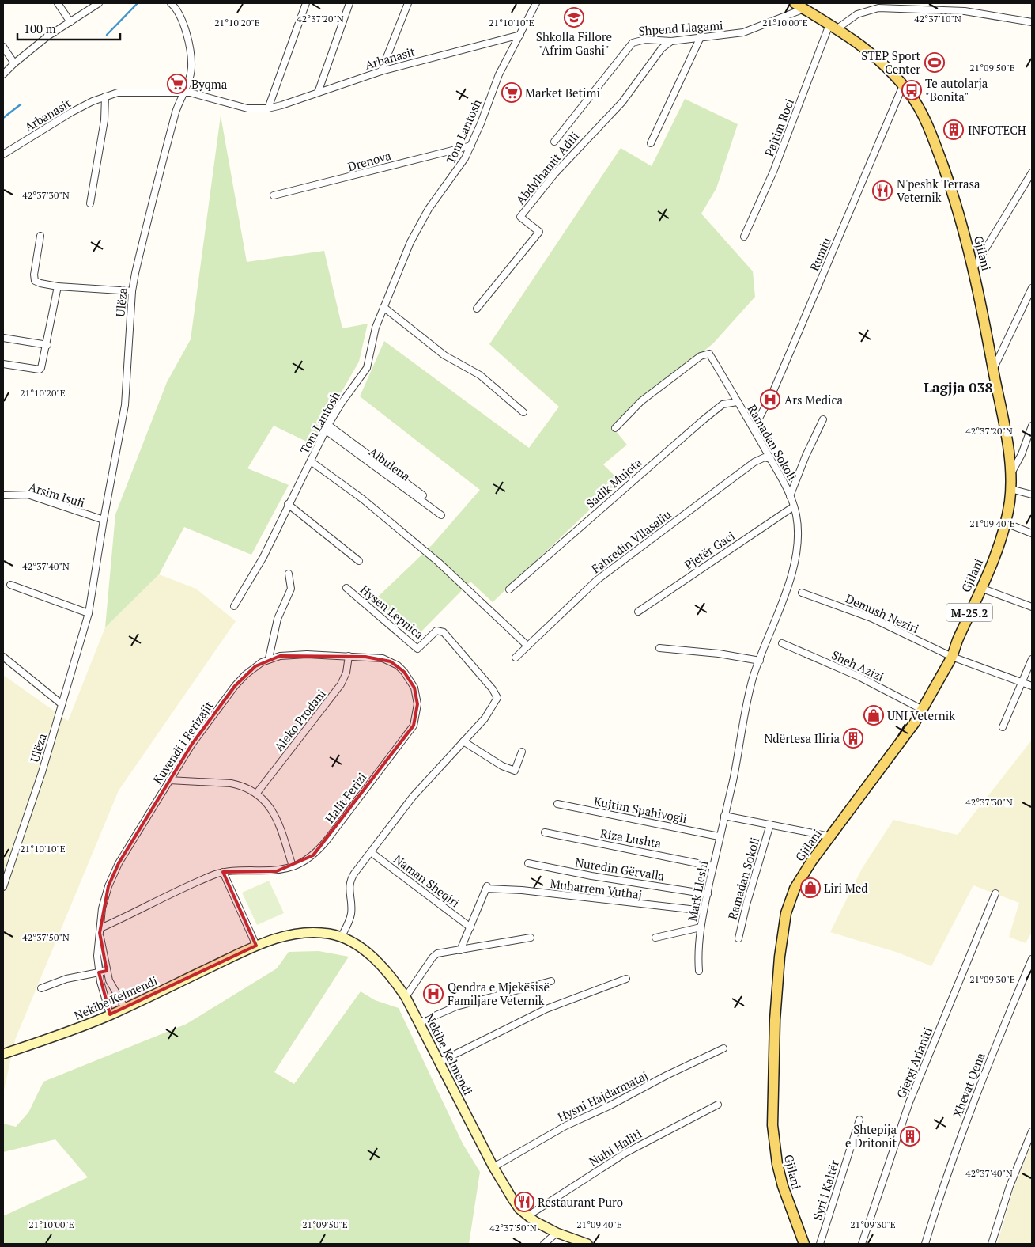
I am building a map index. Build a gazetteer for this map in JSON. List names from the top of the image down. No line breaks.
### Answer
{"streets":{"main road":["Gjilani","M-25.2"],"street":["Shpend Llagami","Arbanasit","Pajtim Roci","Tom Lantosh","Drenova","Abdylhamit Adili","Rumiu","Ulëza","Ramadan Sokoli","Albulena","Sadik Mujota","Arsim Isufi","Fahredin Vllasaliu","Pjetër Gaci","Hysen Lepnica","Demush Neziri","Sheh Azizi","Aleko Prodani","Kuvendi i Ferizajit","Halit Ferizi","Kujtim Spahivogli","Riza Lushta","Nuredin Gërvalla","Naman Sheqiri","Muharrem Vuthaj","Mark Lleshi","Nekibe Kelmendi","Gjergj Arianiti","Xhevat Qena","Hysni Hajdarmataj","Nuhi Haliti","Syri i Kaltër"]},"crossings":[["Shpend Llagami","Abdylhamit Adili"],["Shpend Llagami","Gjilani"],["Arbanasit","Tom Lantosh"],["Arbanasit","Ulëza"],["Pajtim Roci","Gjilani"],["Tom Lantosh","Drenova"],["Tom Lantosh","Albulena"],["Gjilani","Rumiu"],["Gjilani","Ramadan Sokoli"],["Gjilani","Demush Neziri"],["Gjilani","Sheh Azizi"],["Rumiu","Ramadan Sokoli"],["Ulëza","Arsim Isufi"],["Ramadan Sokoli","Sadik Mujota"],["Ramadan Sokoli","Fahredin Vllasaliu"],["Ramadan Sokoli","Pjetër Gaci"],["Ramadan Sokoli","Mark Lleshi"],["Hysen Lepnica","Naman Sheqiri"],["Hysen Lepnica","Nekibe Kelmendi"],["Aleko Prodani","Halit Ferizi"],["Kuvendi i Ferizajit","Halit Ferizi"],["Kujtim Spahivogli","Mark Lleshi"],["Riza Lushta","Mark Lleshi"],["Nuredin Gërvalla","Mark Lleshi"],["Naman Sheqiri","Muharrem Vuthaj"],["Muharrem Vuthaj","Mark Lleshi"],["Nekibe Kelmendi","Hysni Hajdarmataj"],["Nekibe Kelmendi","Nuhi Haliti"]],"districts":["Lagjja 038"],"places":{"school or university":["Shkolla Fillore \"Afrim Gashi\""],"sports":["STEP Sport Center"],"supermarket":["Byqma","Market Betimi"],"bus stop":["Te autolarja \"Bonita\""],"building":["INFOTECH","Ndërtesa Iliria","Shtepija e Dritonit"],"restaurant":["N'peshk Terrasa Veternik","Restaurant Puro"],"hospital":["Ars Medica","Qendra e Mjekësisë Familjare Veternik"],"shop":["UNI Veternik","Liri Med"]},"scale_bar":"100 m","coordinates":["42°37'20\"N","42°37'10\"N","21°10'10\"E","21°10'00\"E","21°10'20\"E","21°09'50\"E","42°37'30\"N","21°09'40\"E","42°37'40\"N","42°37'50\"N","21°09'30\"E"]}
